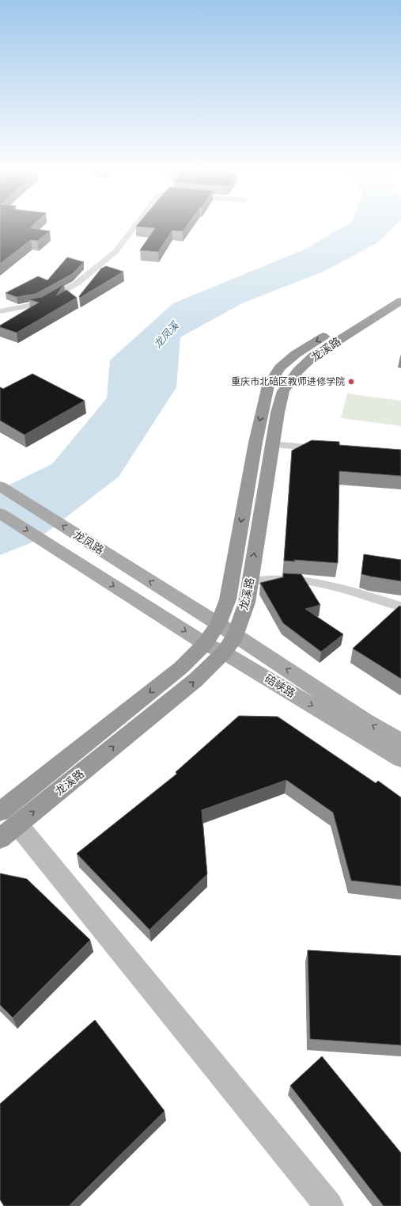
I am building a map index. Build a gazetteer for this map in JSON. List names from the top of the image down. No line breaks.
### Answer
{"streets":{"highway":["龙溪路"],"main road":["龙凤路","碚峡路"]},"crossings":[["龙溪路","碚峡路"],["龙凤路","碚峡路"]],"water":["龙凤溪"],"places":["重庆市北碚区教师进修学院"]}
